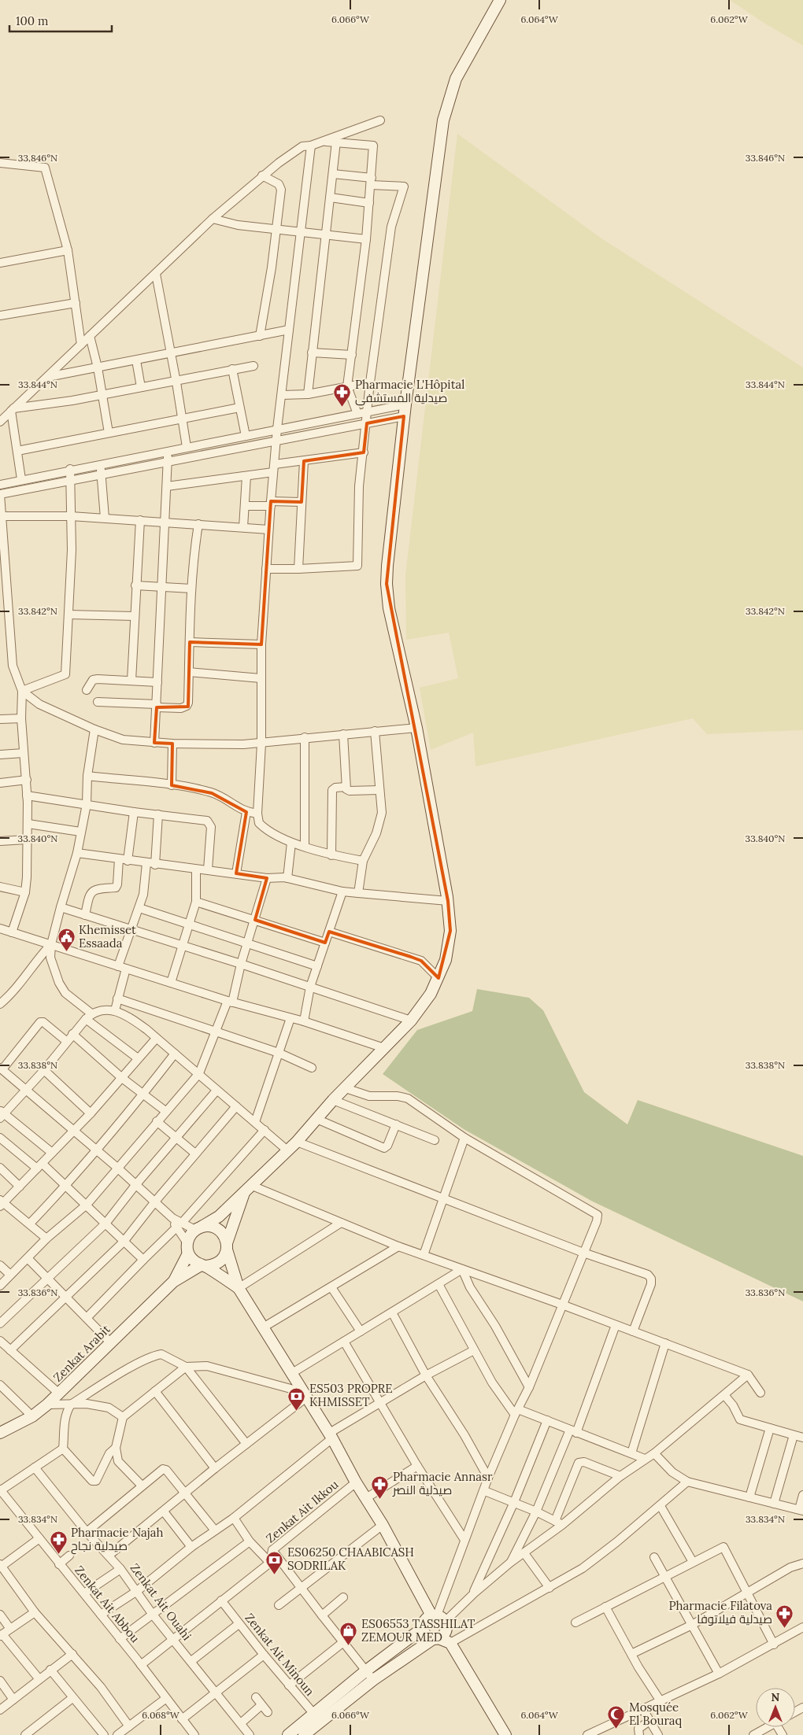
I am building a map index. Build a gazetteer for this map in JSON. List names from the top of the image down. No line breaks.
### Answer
{"streets":{"main road":["Zenkat Arabit"],"street":["Zenkat Ait Ikkou","Zenkat Ait Ouahi","Zenkat Ait Abbou","Zenkat Ait Minoun"]},"crossings":[["Zenkat Ait Ikkou","Zenkat Ait Ouahi"],["Zenkat Ait Ikkou","Zenkat Ait Abbou"],["Zenkat Ait Ikkou","Zenkat Ait Minoun"]],"places":{"pharmacy":["Pharmacie L'Hôpital صيدلية المستشفى","Pharmacie Annasr صيدلية النصر","Pharmacie Najah صيدلية نجاح","Pharmacie Filatova صيدلية فيلاتوفا"],"public building":["Khemisset Essaada"],"bank":["ES503 PROPRE KHMISSET","ES06250 CHAABICASH SODRILAK"],"shop":["ES06553 TASSHILAT ZEMOUR MED"],"mosque":["Mosquée El Bouraq"]},"scale_bar":"100 m","north":"top","coordinates":["6.066°W","6.064°W","6.062°W","33.846°N","33.844°N","33.842°N","33.840°N","33.838°N","33.836°N","33.834°N","6.068°W"]}
